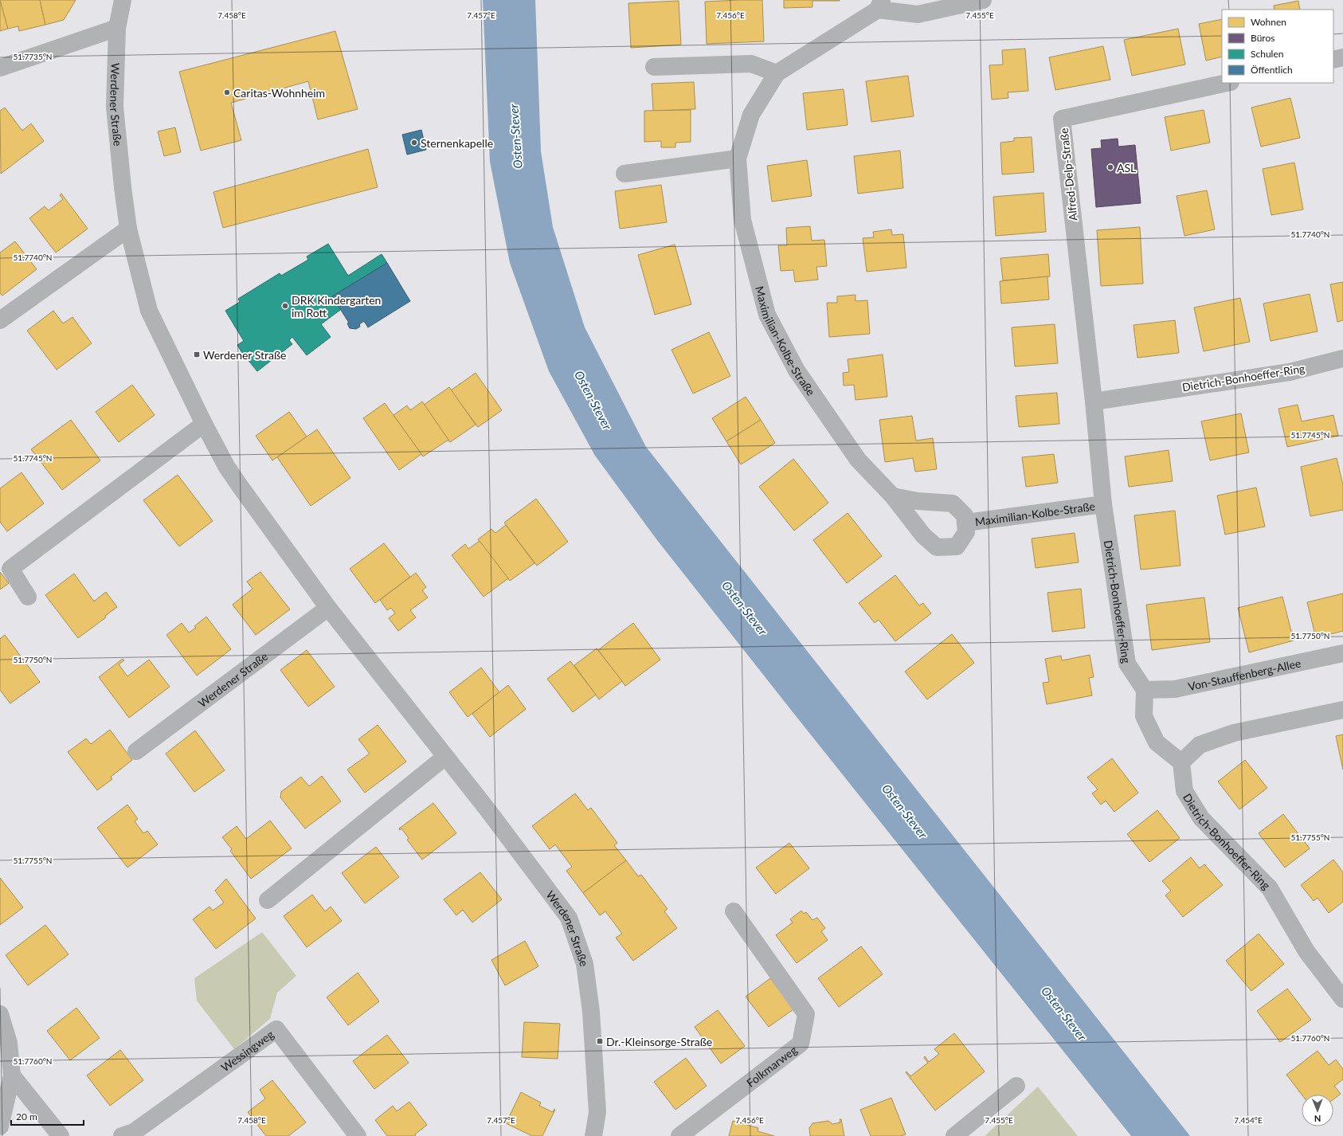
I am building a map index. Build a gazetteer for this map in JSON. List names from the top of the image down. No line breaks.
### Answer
{"streets":{"street":["Werdener Straße","Alfred-Delp-Straße","Maximilian-Kolbe-Straße","Dietrich-Bonhoeffer-Ring","Von-Stauffenberg-Allee","Wessingweg","Folkmarweg"]},"crossings":[["Alfred-Delp-Straße","Dietrich-Bonhoeffer-Ring"],["Maximilian-Kolbe-Straße","Dietrich-Bonhoeffer-Ring"],["Dietrich-Bonhoeffer-Ring","Von-Stauffenberg-Allee"]],"water":["Osten-Stever"],"places":{"other":["Caritas-Wohnheim","Sternenkapelle","ASL","DRK Kindergarten im Rott"],"transit":["Werdener Straße","Dr.-Kleinsorge-Straße"]},"legend":["Wohnen","Büros","Schulen","Öffentlich"],"scale_bar":"20 m","north":"bottom","coordinates":["7.458°E","7.457°E","7.456°E","7.455°E","51.7735°N","51.7740°N","51.7745°N","51.7750°N","51.7755°N","51.7760°N","7.454°E"]}
